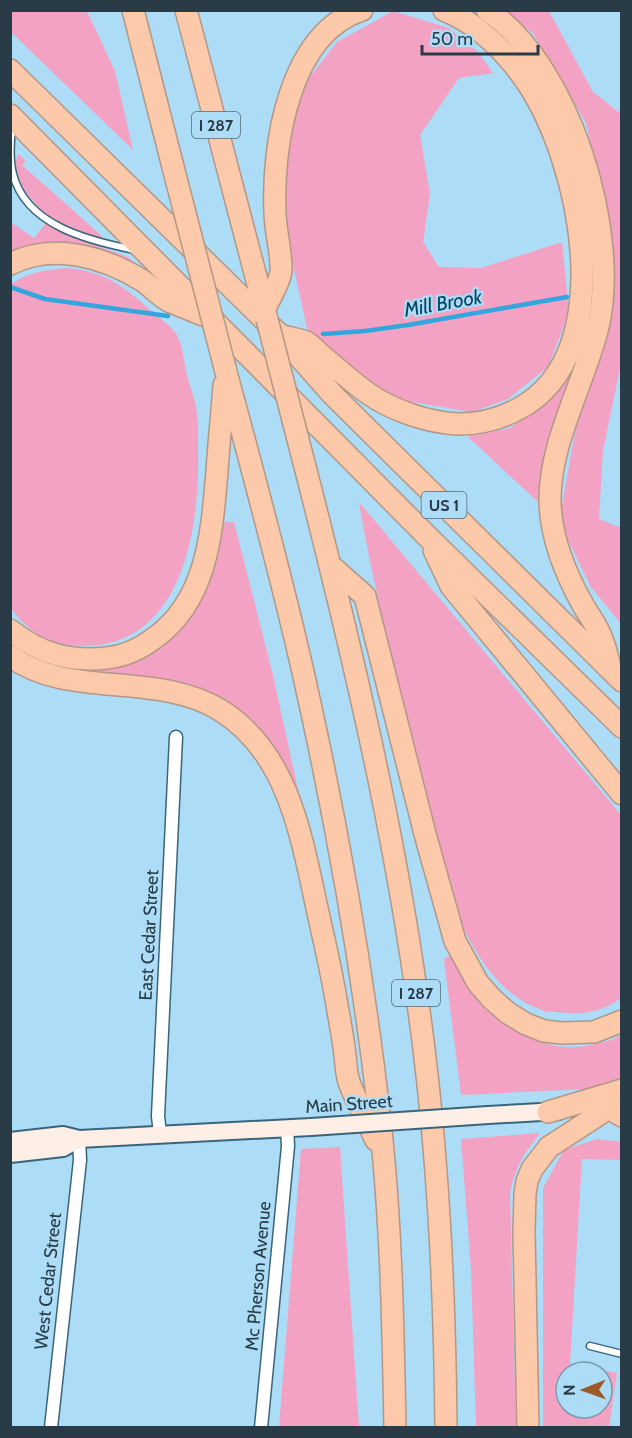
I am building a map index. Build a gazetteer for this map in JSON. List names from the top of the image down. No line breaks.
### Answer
{"streets":{"highway":["I 287","US 1"],"main road":["Main Street"],"street":["East Cedar Street","Mc Pherson Avenue","West Cedar Street"]},"crossings":[["I 287","US 1"],["East Cedar Street","Main Street"],["Main Street","Mc Pherson Avenue"],["Main Street","West Cedar Street"]],"water":["Mill Brook"],"scale_bar":"50 m","north":"left"}
